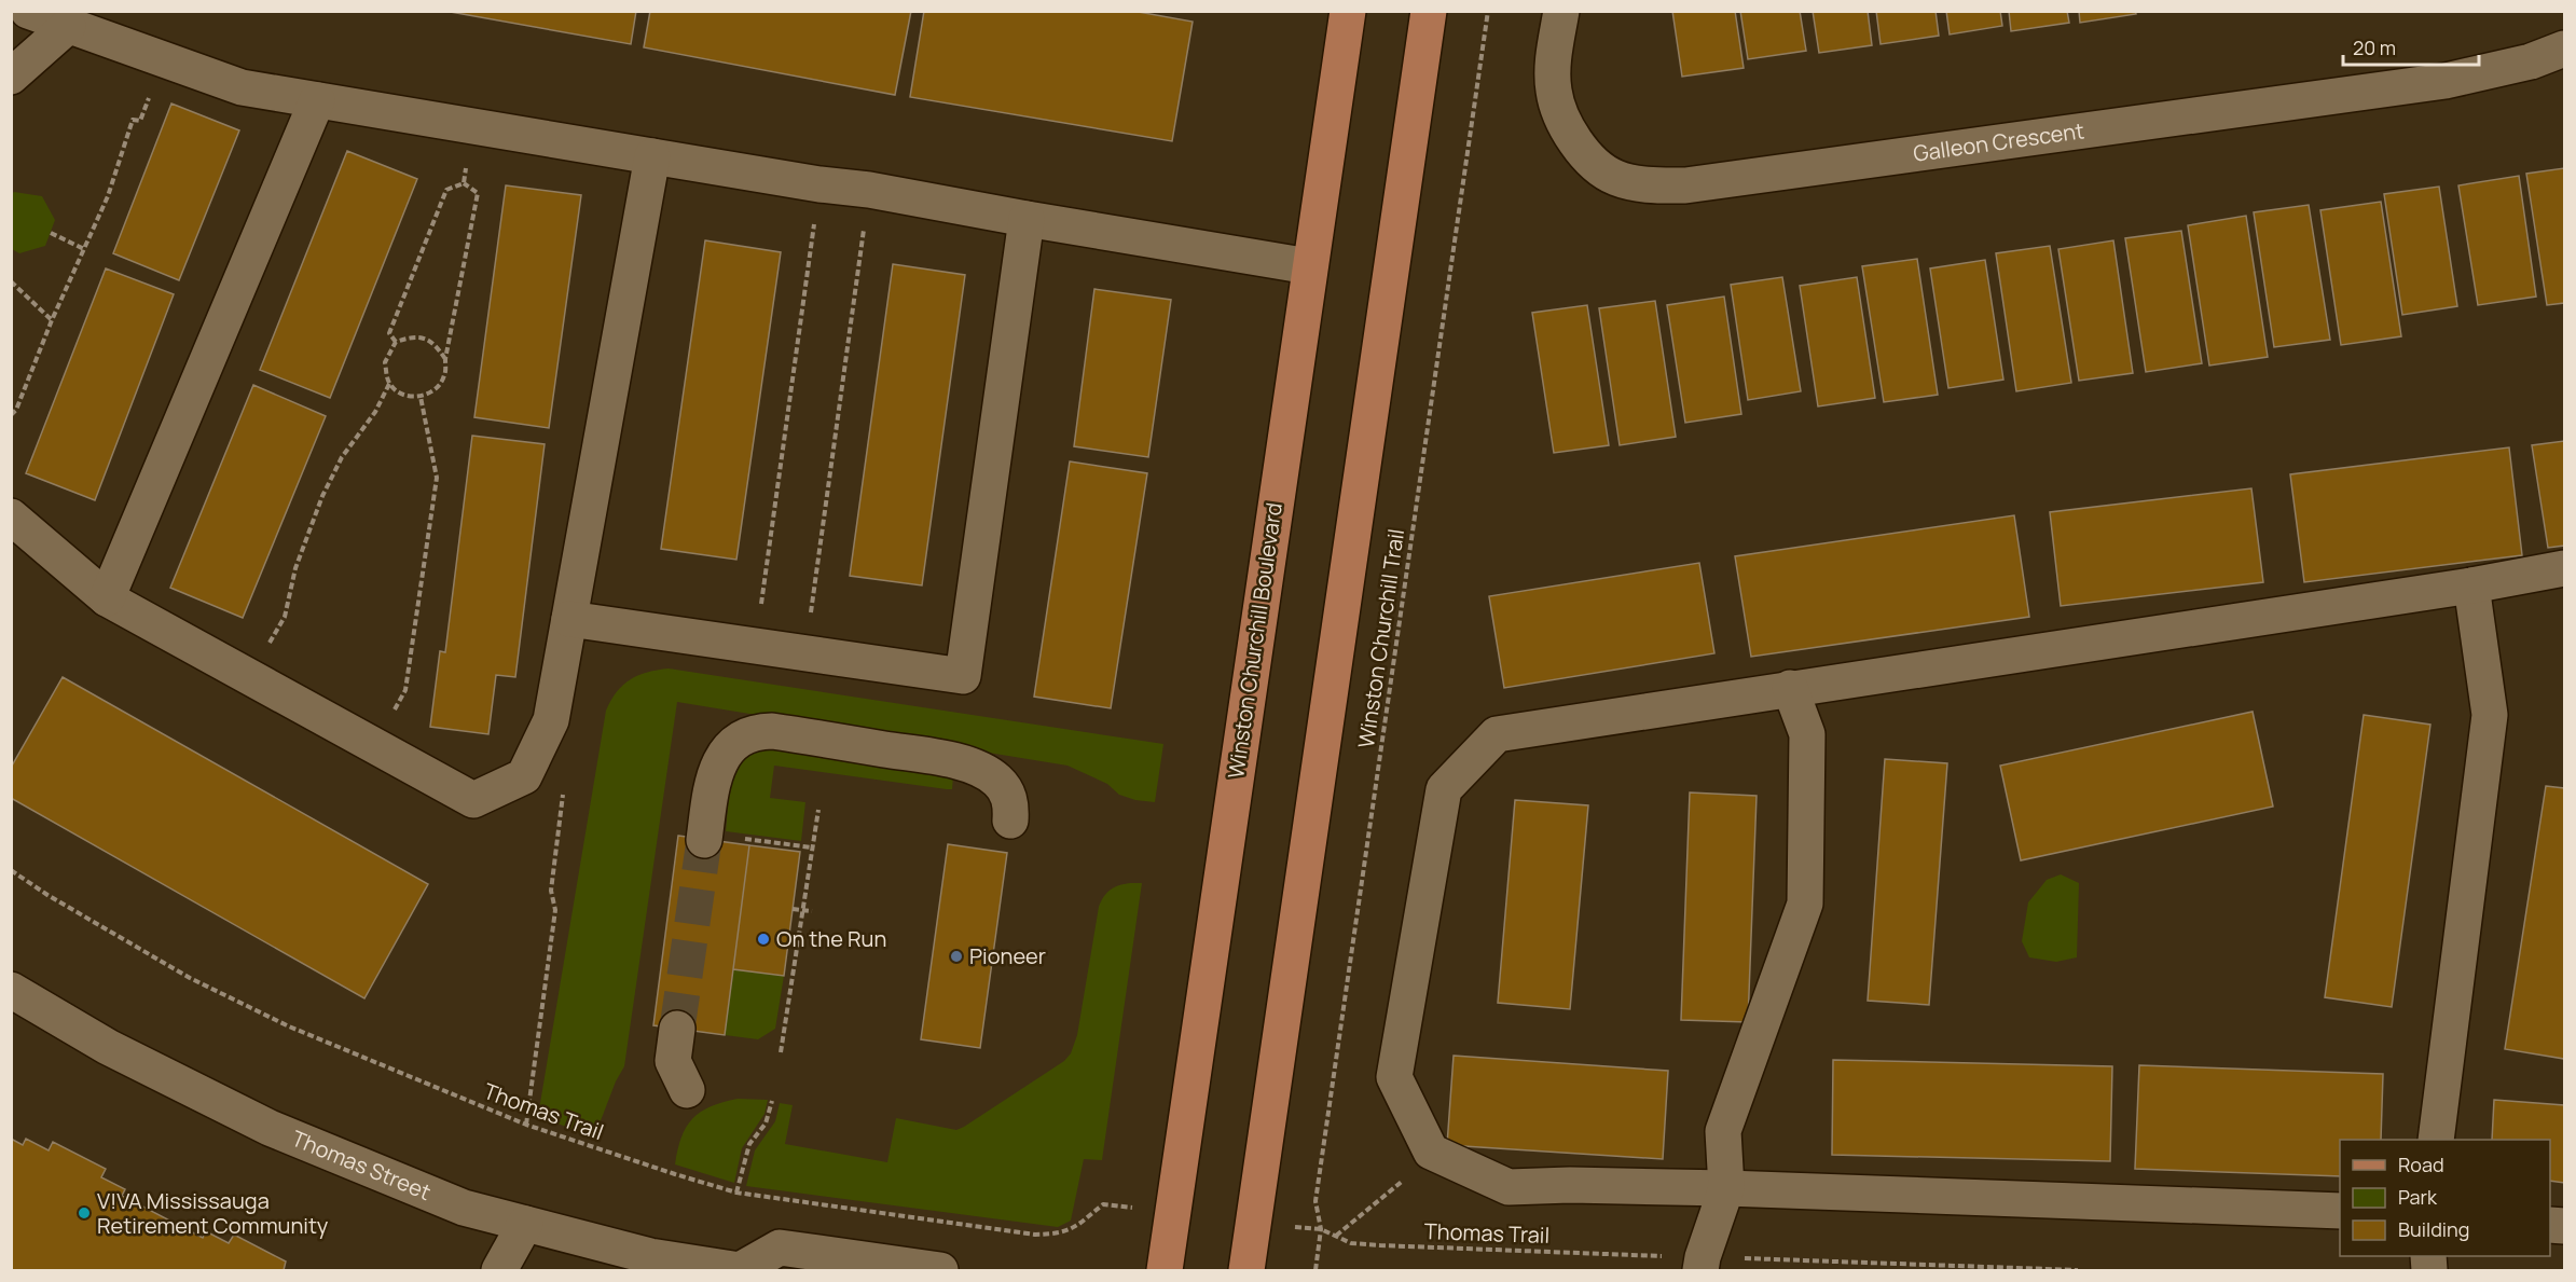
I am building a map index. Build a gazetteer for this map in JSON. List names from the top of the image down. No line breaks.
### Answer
{"streets":{"main road":["Winston Churchill Boulevard"],"street":["Galleon Crescent","Thomas Street"],"path":["Winston Churchill Trail","Thomas Trail"]},"crossings":[["Winston Churchill Trail","Thomas Trail"]],"places":["On the Run","Pioneer","V!VA Mississauga Retirement Community"],"legend":["Road","Park","Building"],"scale_bar":"20 m"}
